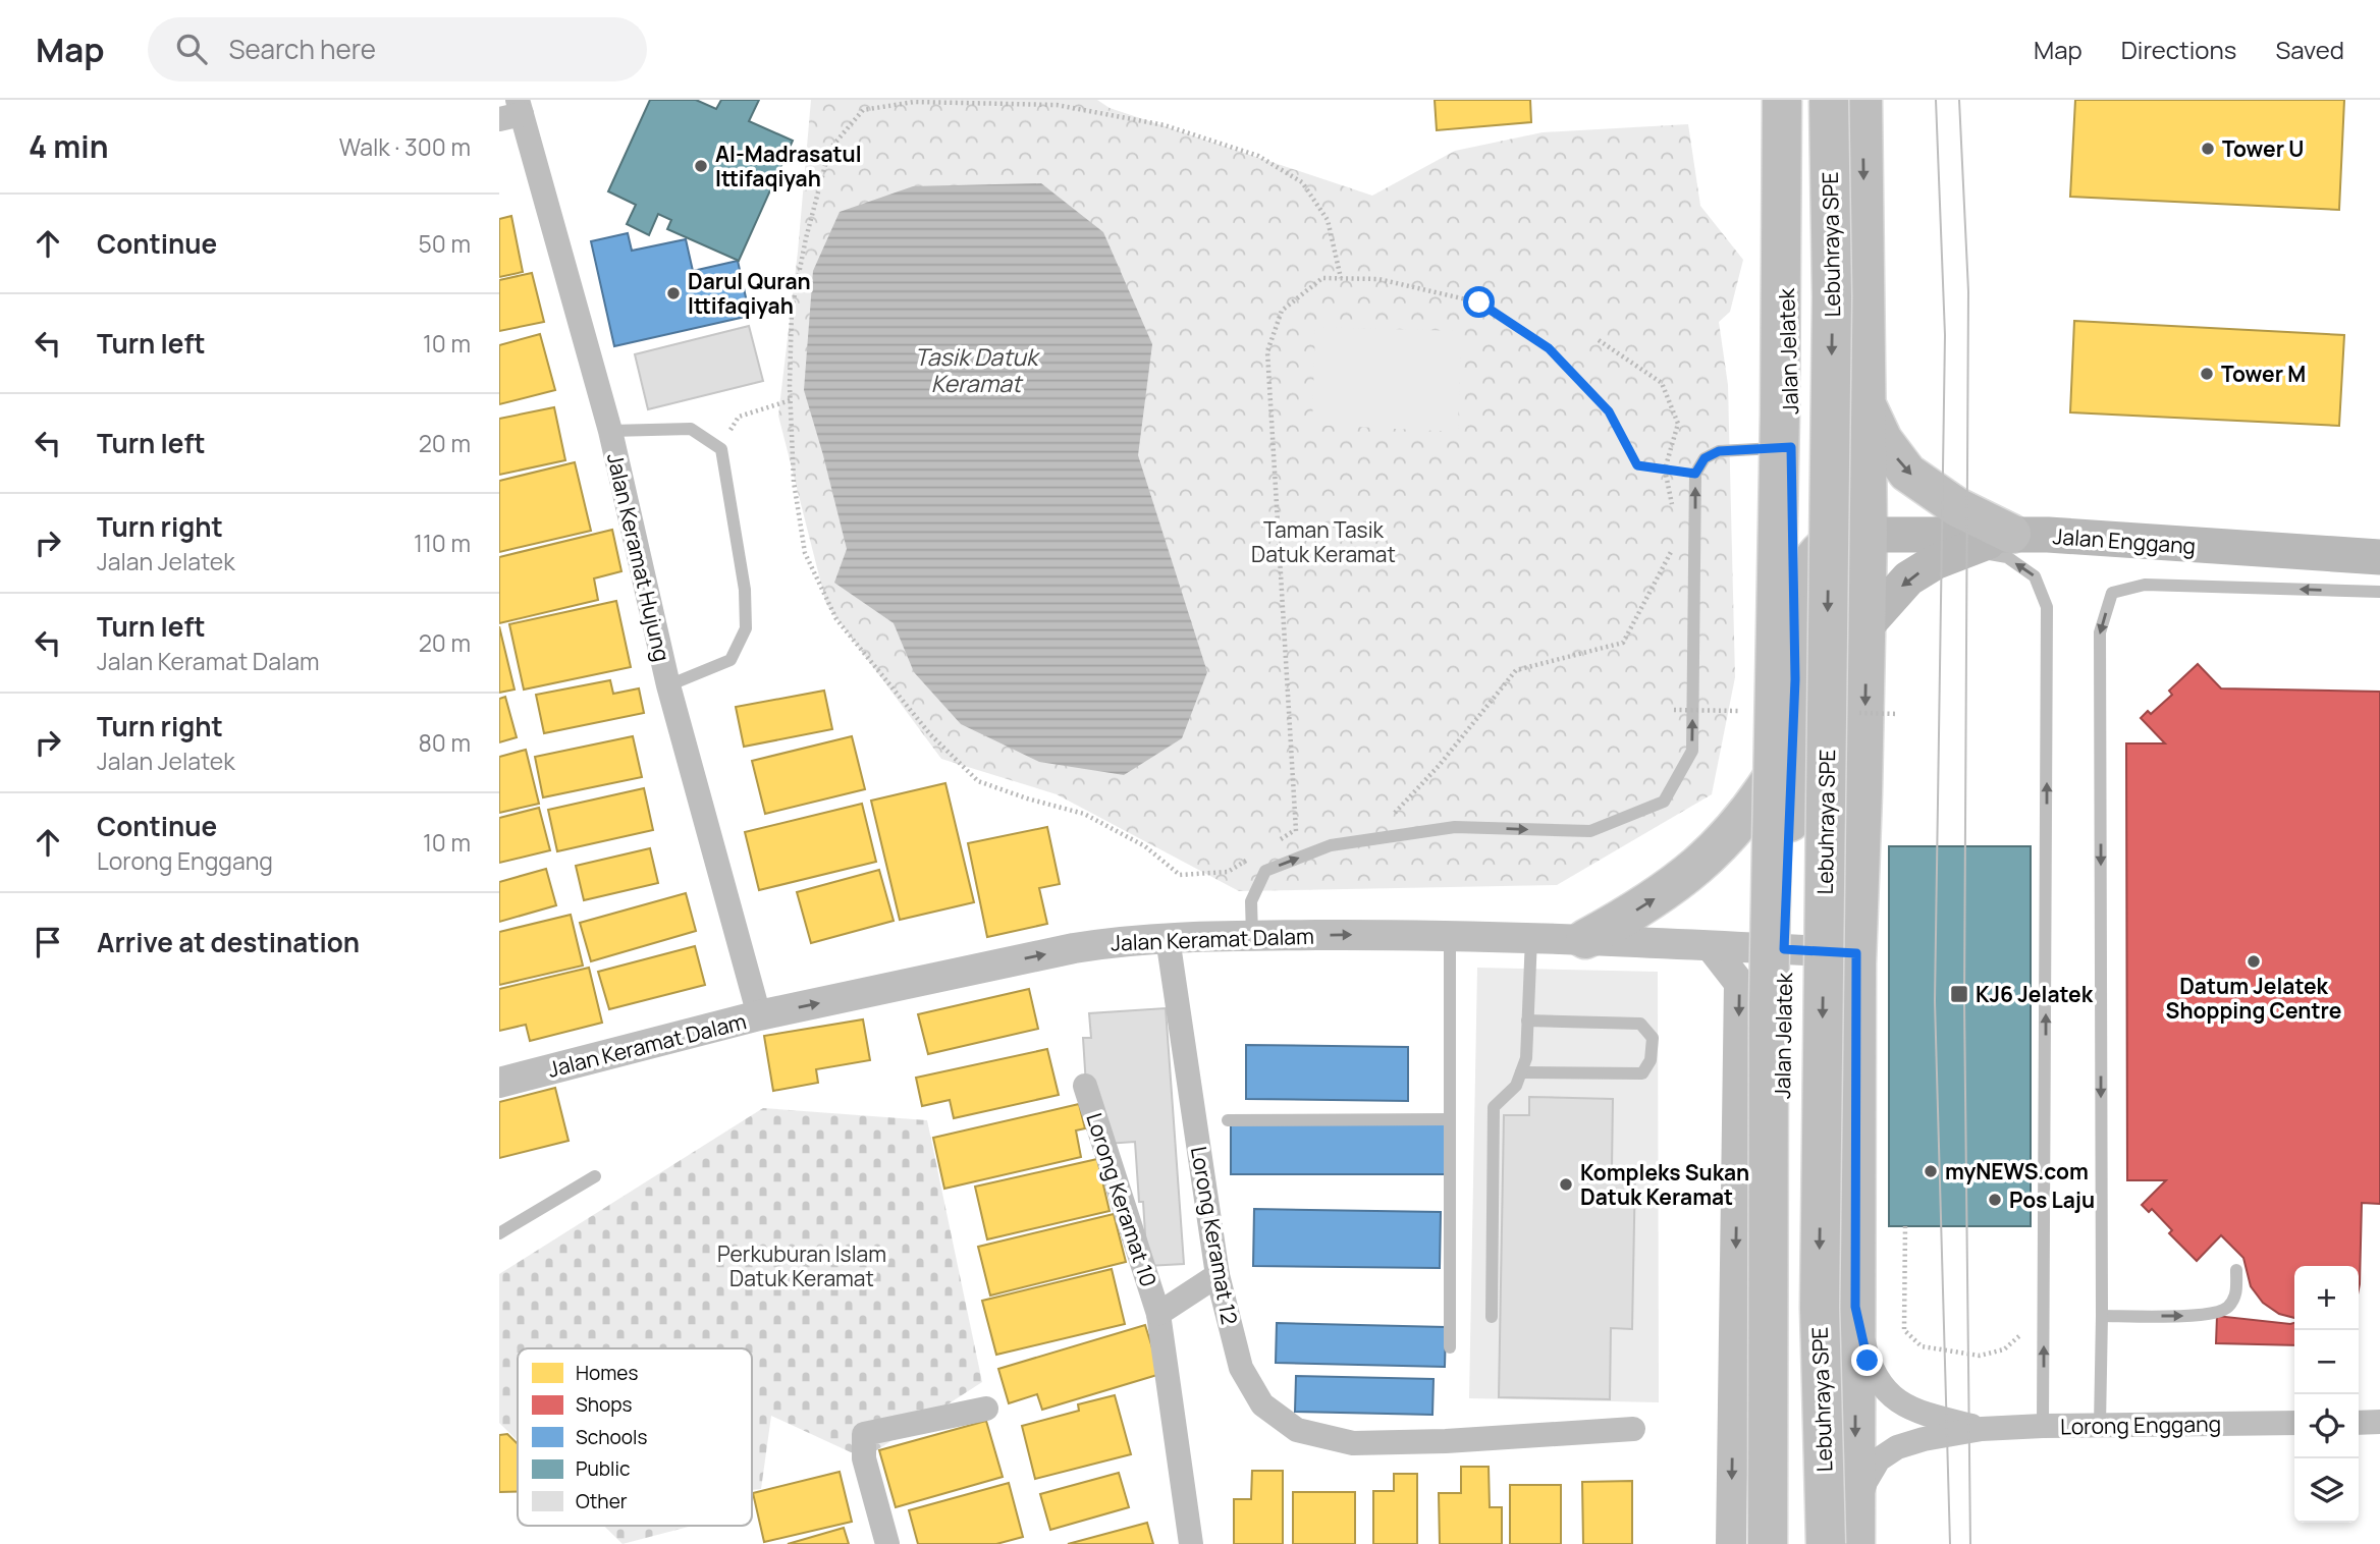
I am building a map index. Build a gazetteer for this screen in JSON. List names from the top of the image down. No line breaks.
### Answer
{"streets":{"main road":["Lebuhraya SPE","Jalan Jelatek","Jalan Enggang"],"street":["Jalan Keramat Hujung","Jalan Keramat Dalam","Lorong Keramat 10","Lorong Keramat 12","Lorong Enggang"]},"crossings":[["Jalan Jelatek","Jalan Keramat Dalam"],["Jalan Keramat Hujung","Jalan Keramat Dalam"],["Jalan Keramat Dalam","Lorong Keramat 12"],["Lorong Keramat 10","Lorong Keramat 12"]],"one_way":["Jalan Keramat Dalam"],"water":["Tasik Datuk Keramat"],"parks":["Taman Tasik Datuk Keramat","Perkuburan Islam Datuk Keramat"],"places":{"other":["Tower U","Al-Madrasatul Ittifaqiyah","Darul Quran Ittifaqiyah","Tower M","Datum Jelatek Shopping Centre","myNEWS.com","Kompleks Sukan Datuk Keramat","Pos Laju"],"transit":["KJ6 Jelatek"]},"legend":["Homes","Shops","Schools","Public","Other"],"page":{"header":"Map","search":"Search here","nav":["Map","Directions","Saved"],"heading":["4 min","Walk · 300 m"],"list":[["Continue","50 m"],["Turn left","10 m"],["Turn left","20 m"],["Turn right","Jalan Jelatek","110 m"],["Turn left","Jalan Keramat Dalam","20 m"],["Turn right","Jalan Jelatek","80 m"],["Continue","Lorong Enggang","10 m"],"Arrive at destination"],"map_buttons":["+","−"]}}
